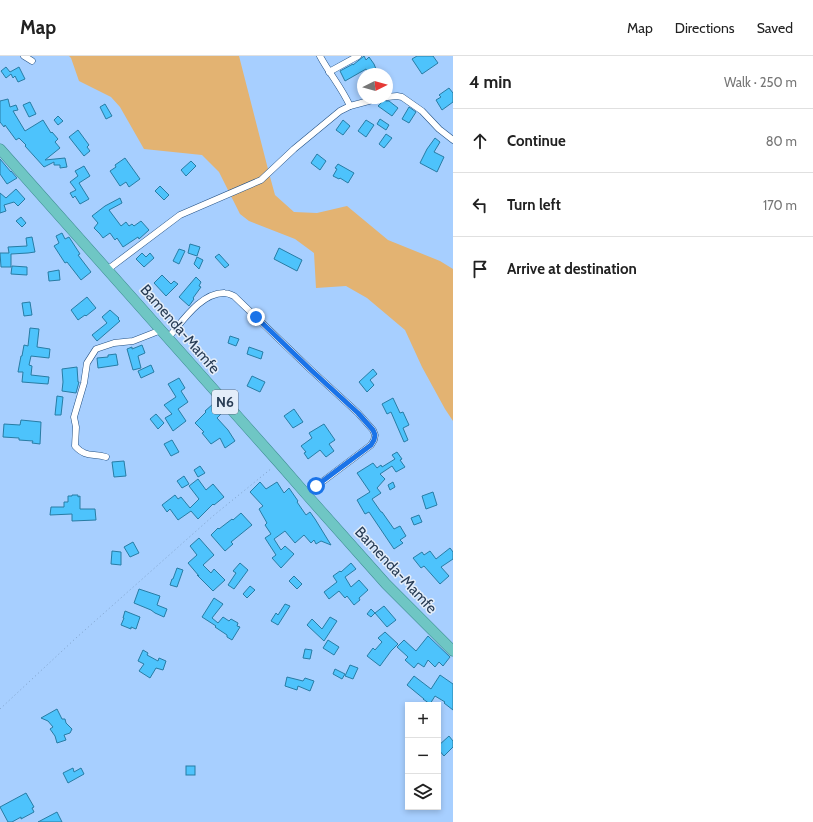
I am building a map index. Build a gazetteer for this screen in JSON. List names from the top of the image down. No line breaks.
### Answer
{"streets":{"highway":["Bamenda-Mamfe","N6"]},"north":"right","page":{"header":"Map","nav":["Map","Directions","Saved"],"heading":["4 min","Walk · 250 m"],"list":[["Continue","80 m"],["Turn left","170 m"],"Arrive at destination"],"map_buttons":["+","−"]}}
